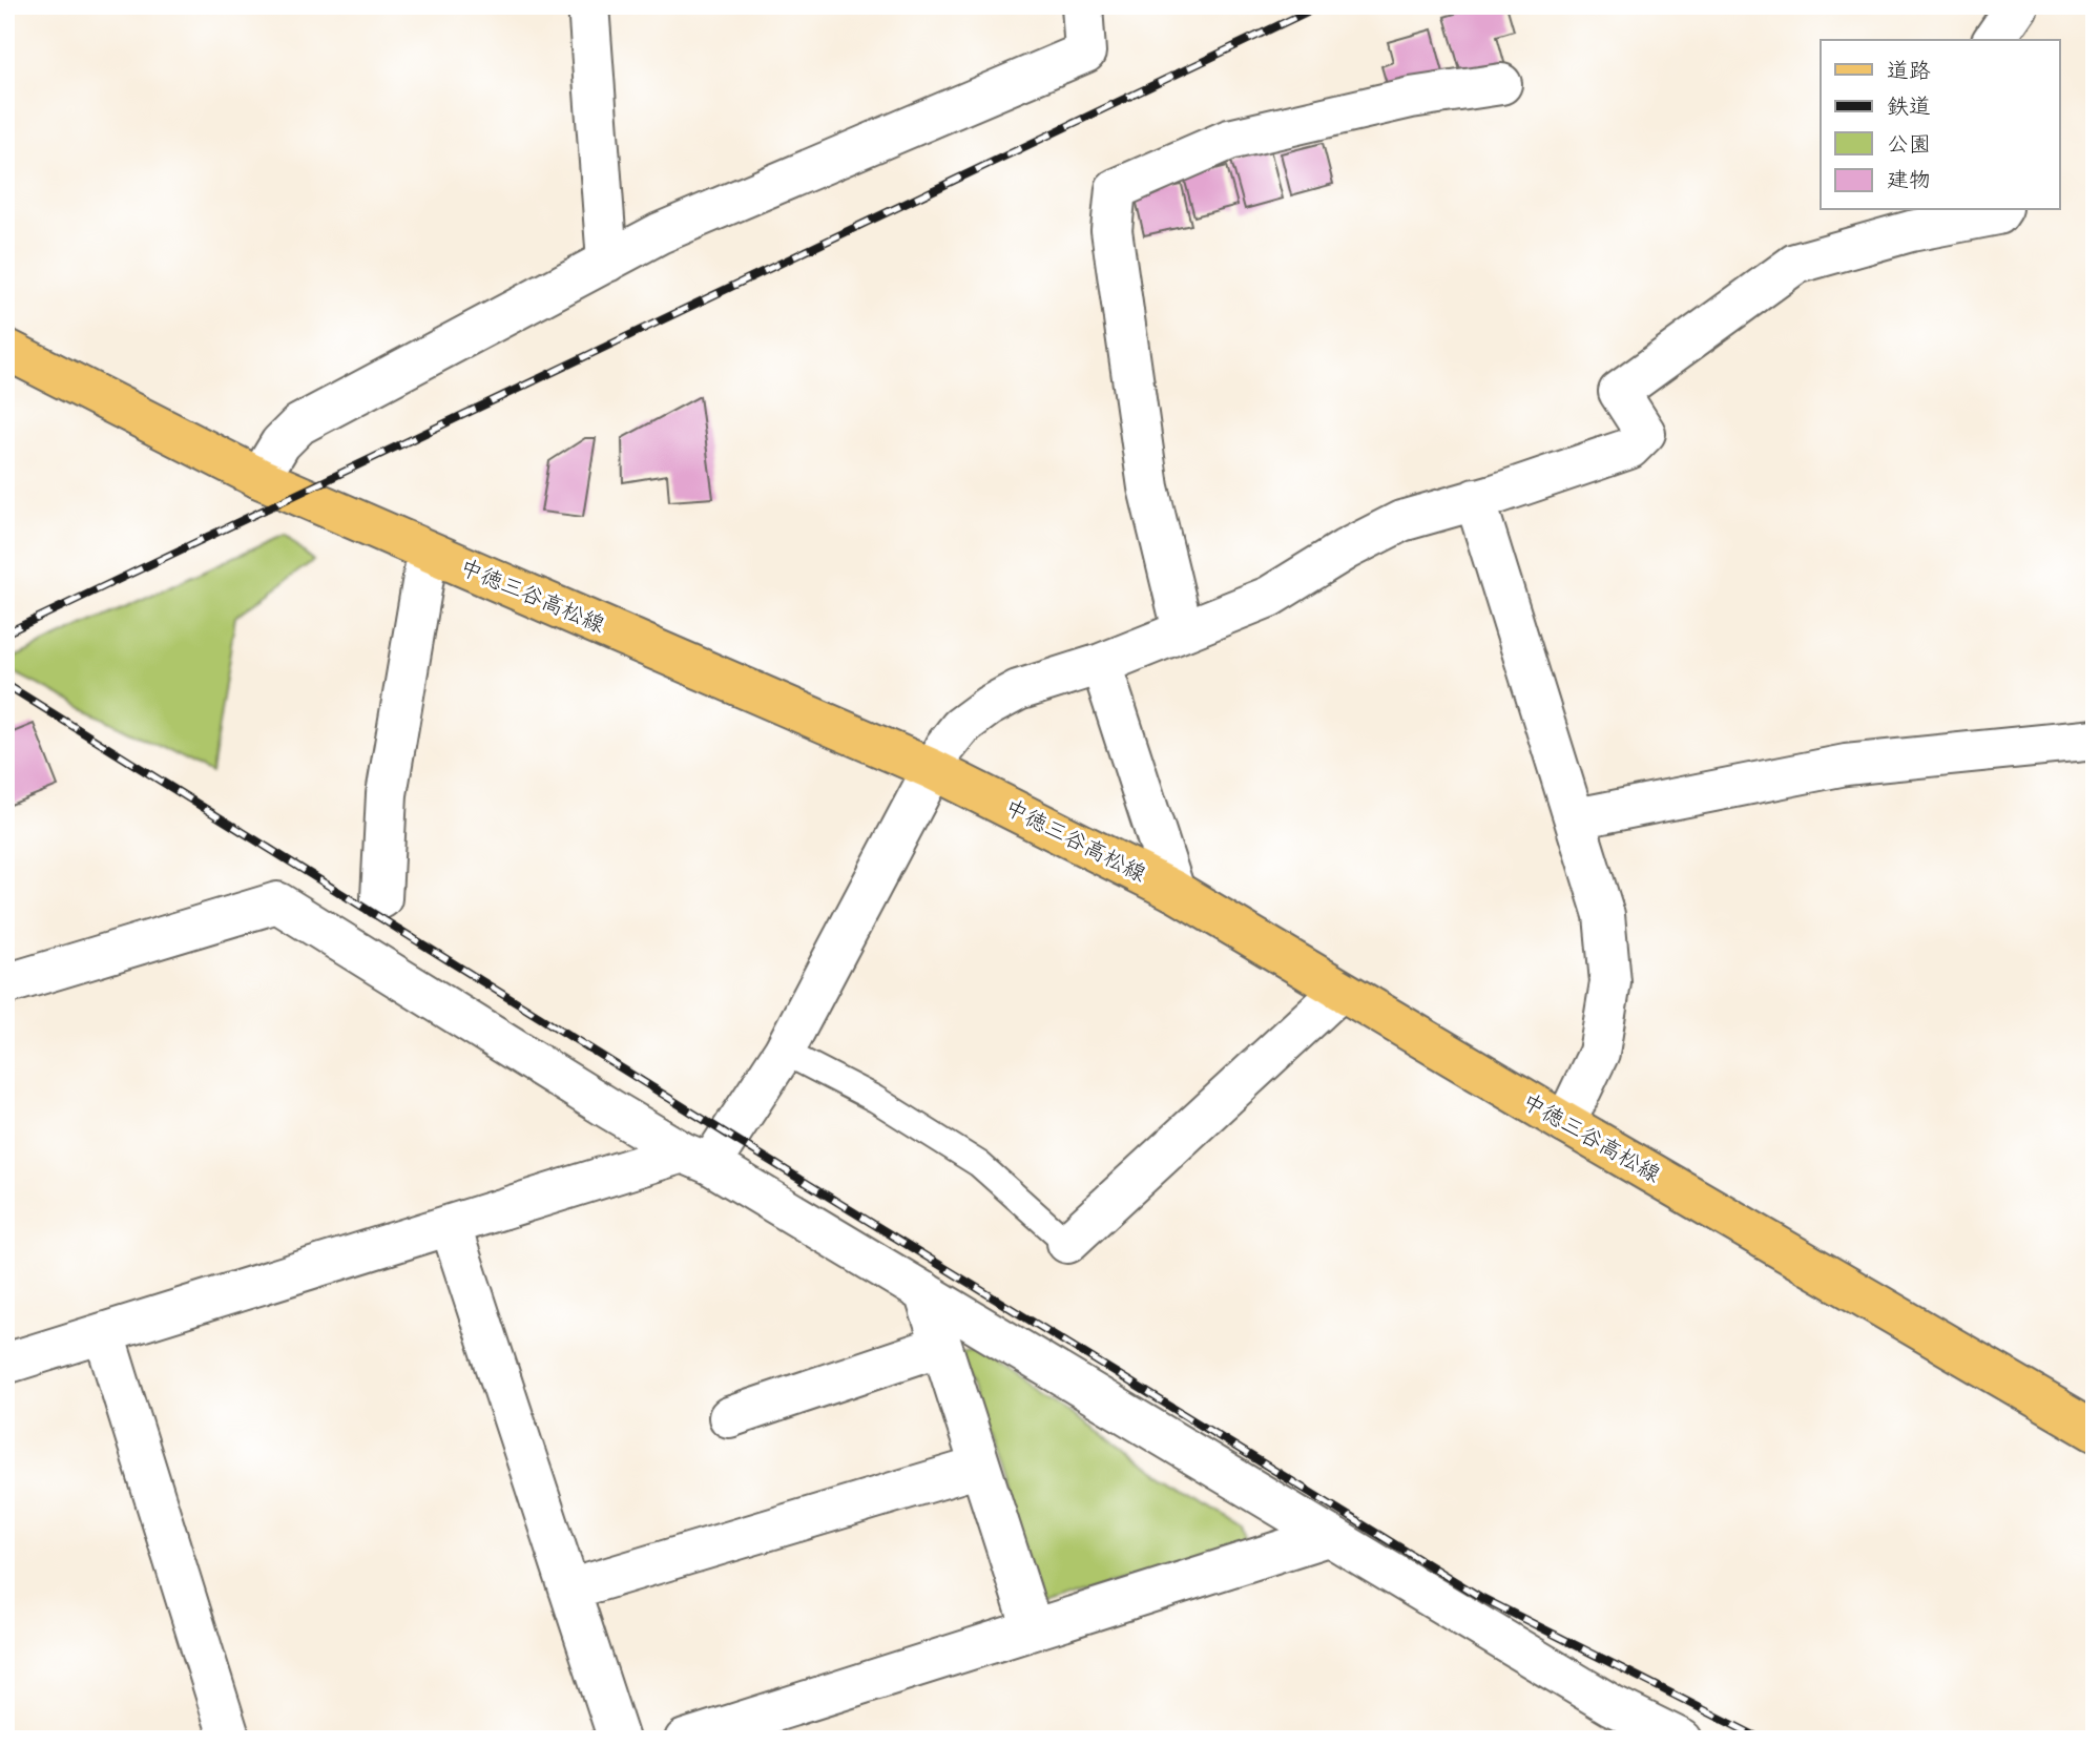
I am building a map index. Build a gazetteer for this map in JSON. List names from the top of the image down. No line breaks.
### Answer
{"streets":{"main road":["中徳三谷高松線"]},"legend":["道路","鉄道","公園","建物"]}
